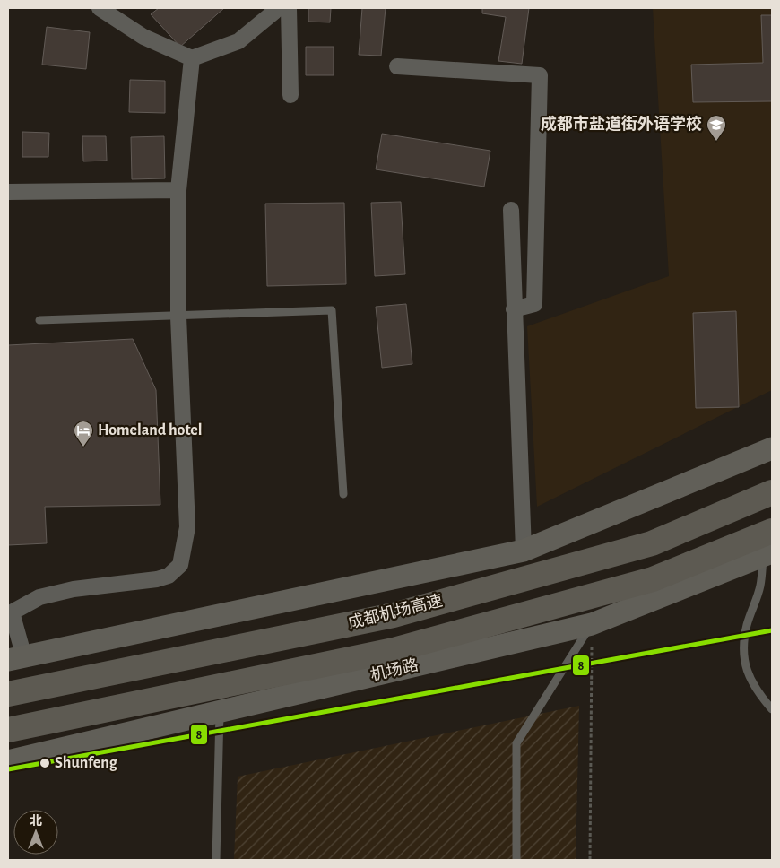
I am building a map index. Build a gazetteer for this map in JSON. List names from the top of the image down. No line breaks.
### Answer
{"streets":{"highway":["成都机场高速"],"main road":["机场路"]},"places":{"school or university":["成都市盐道街外语学校"],"hotel":["Homeland hotel"],"other":["Shunfeng"]},"lines":["transit line 8"],"north":"top"}
